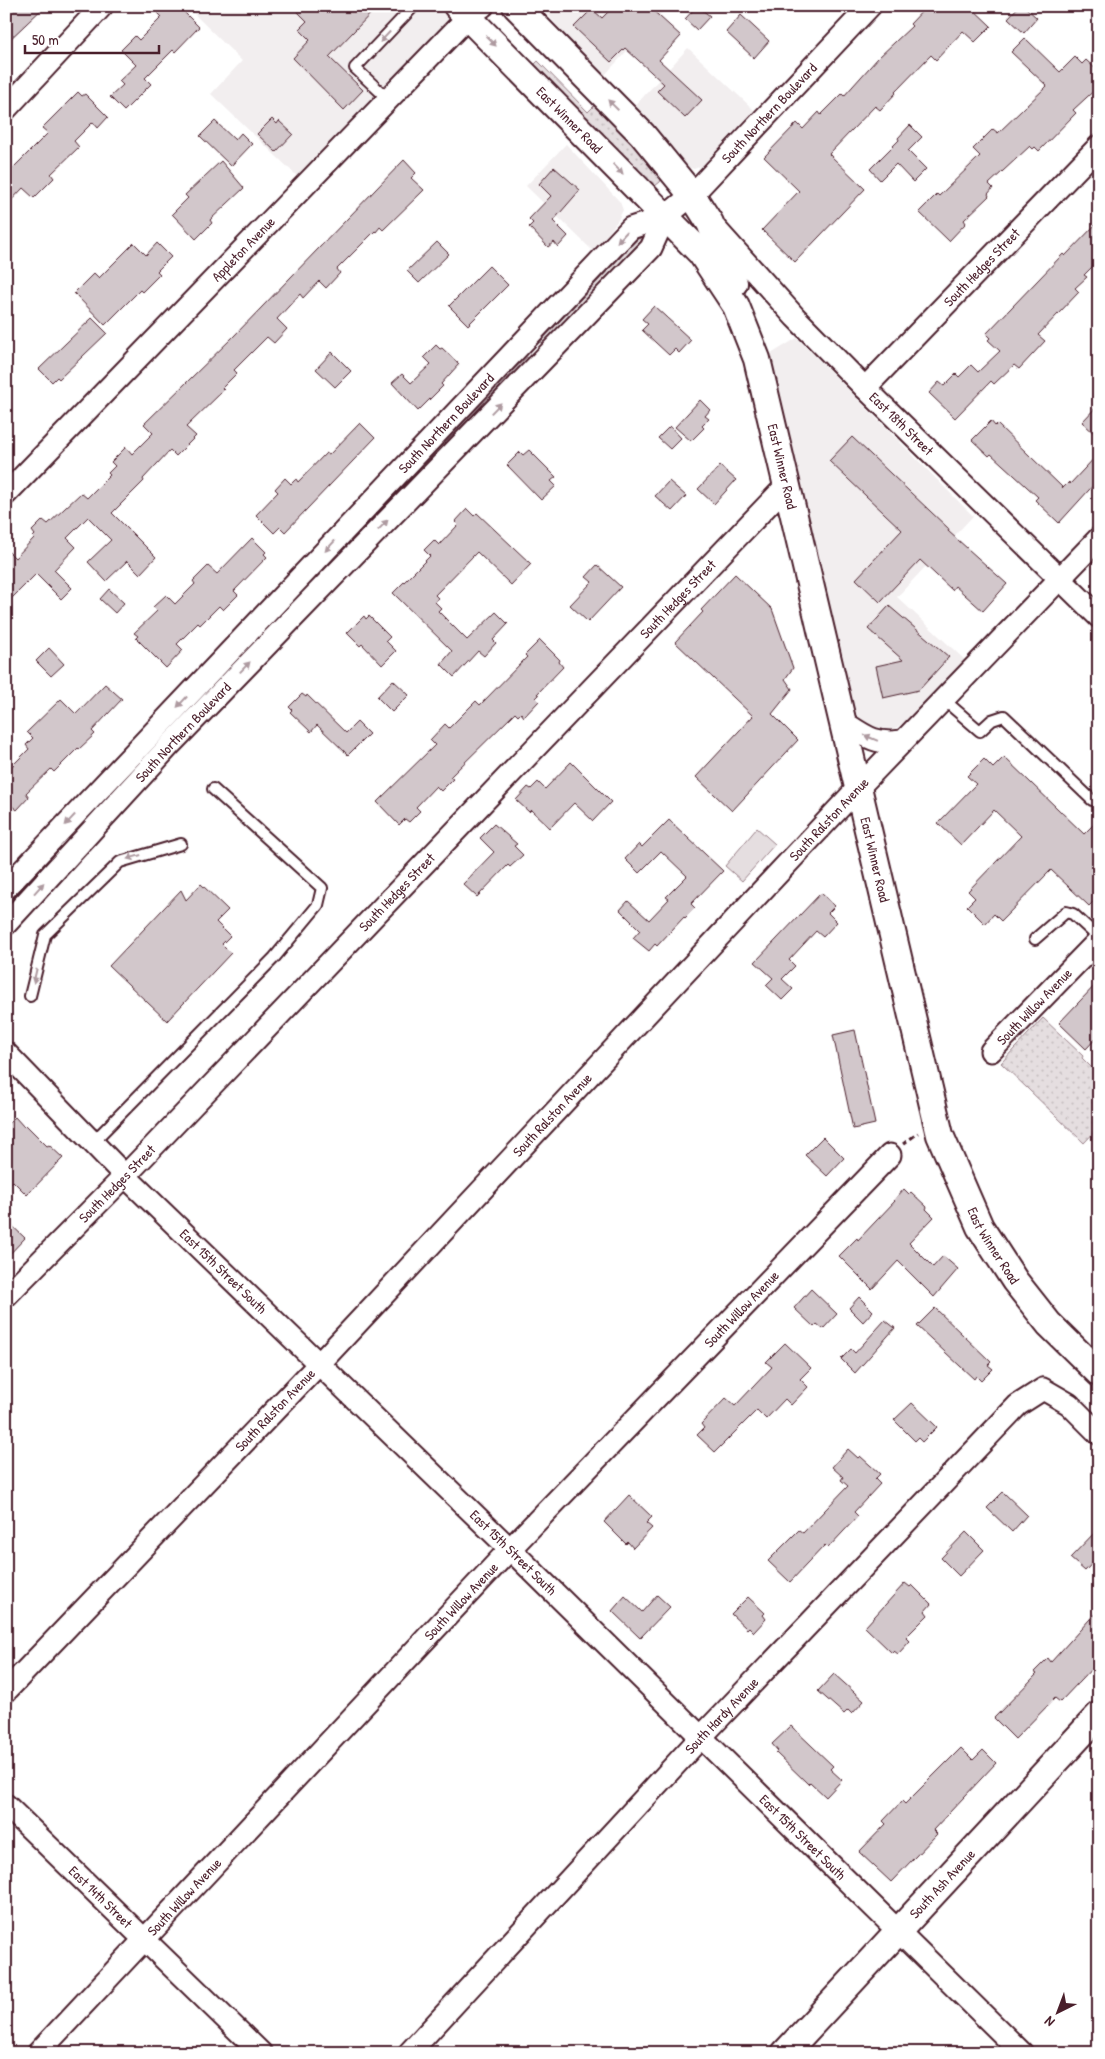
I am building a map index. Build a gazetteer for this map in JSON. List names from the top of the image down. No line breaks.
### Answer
{"streets":{"street":["South Northern Boulevard","East Winner Road","Appleton Avenue","South Hedges Street","East 18th Street","South Ralston Avenue","South Willow Avenue","East 15th Street South","South Hardy Avenue","South Ash Avenue","East 14th Street"]},"crossings":[["South Northern Boulevard","East Winner Road"],["East Winner Road","Appleton Avenue"],["East Winner Road","South Hedges Street"],["East Winner Road","East 18th Street"],["East Winner Road","South Ralston Avenue"],["South Hedges Street","East 18th Street"],["South Hedges Street","East 15th Street South"],["East 18th Street","South Ralston Avenue"],["South Ralston Avenue","East 15th Street South"],["South Willow Avenue","East 15th Street South"],["South Willow Avenue","East 14th Street"],["East 15th Street South","South Hardy Avenue"],["East 15th Street South","South Ash Avenue"]],"scale_bar":"50 m","north":"bottom left"}
